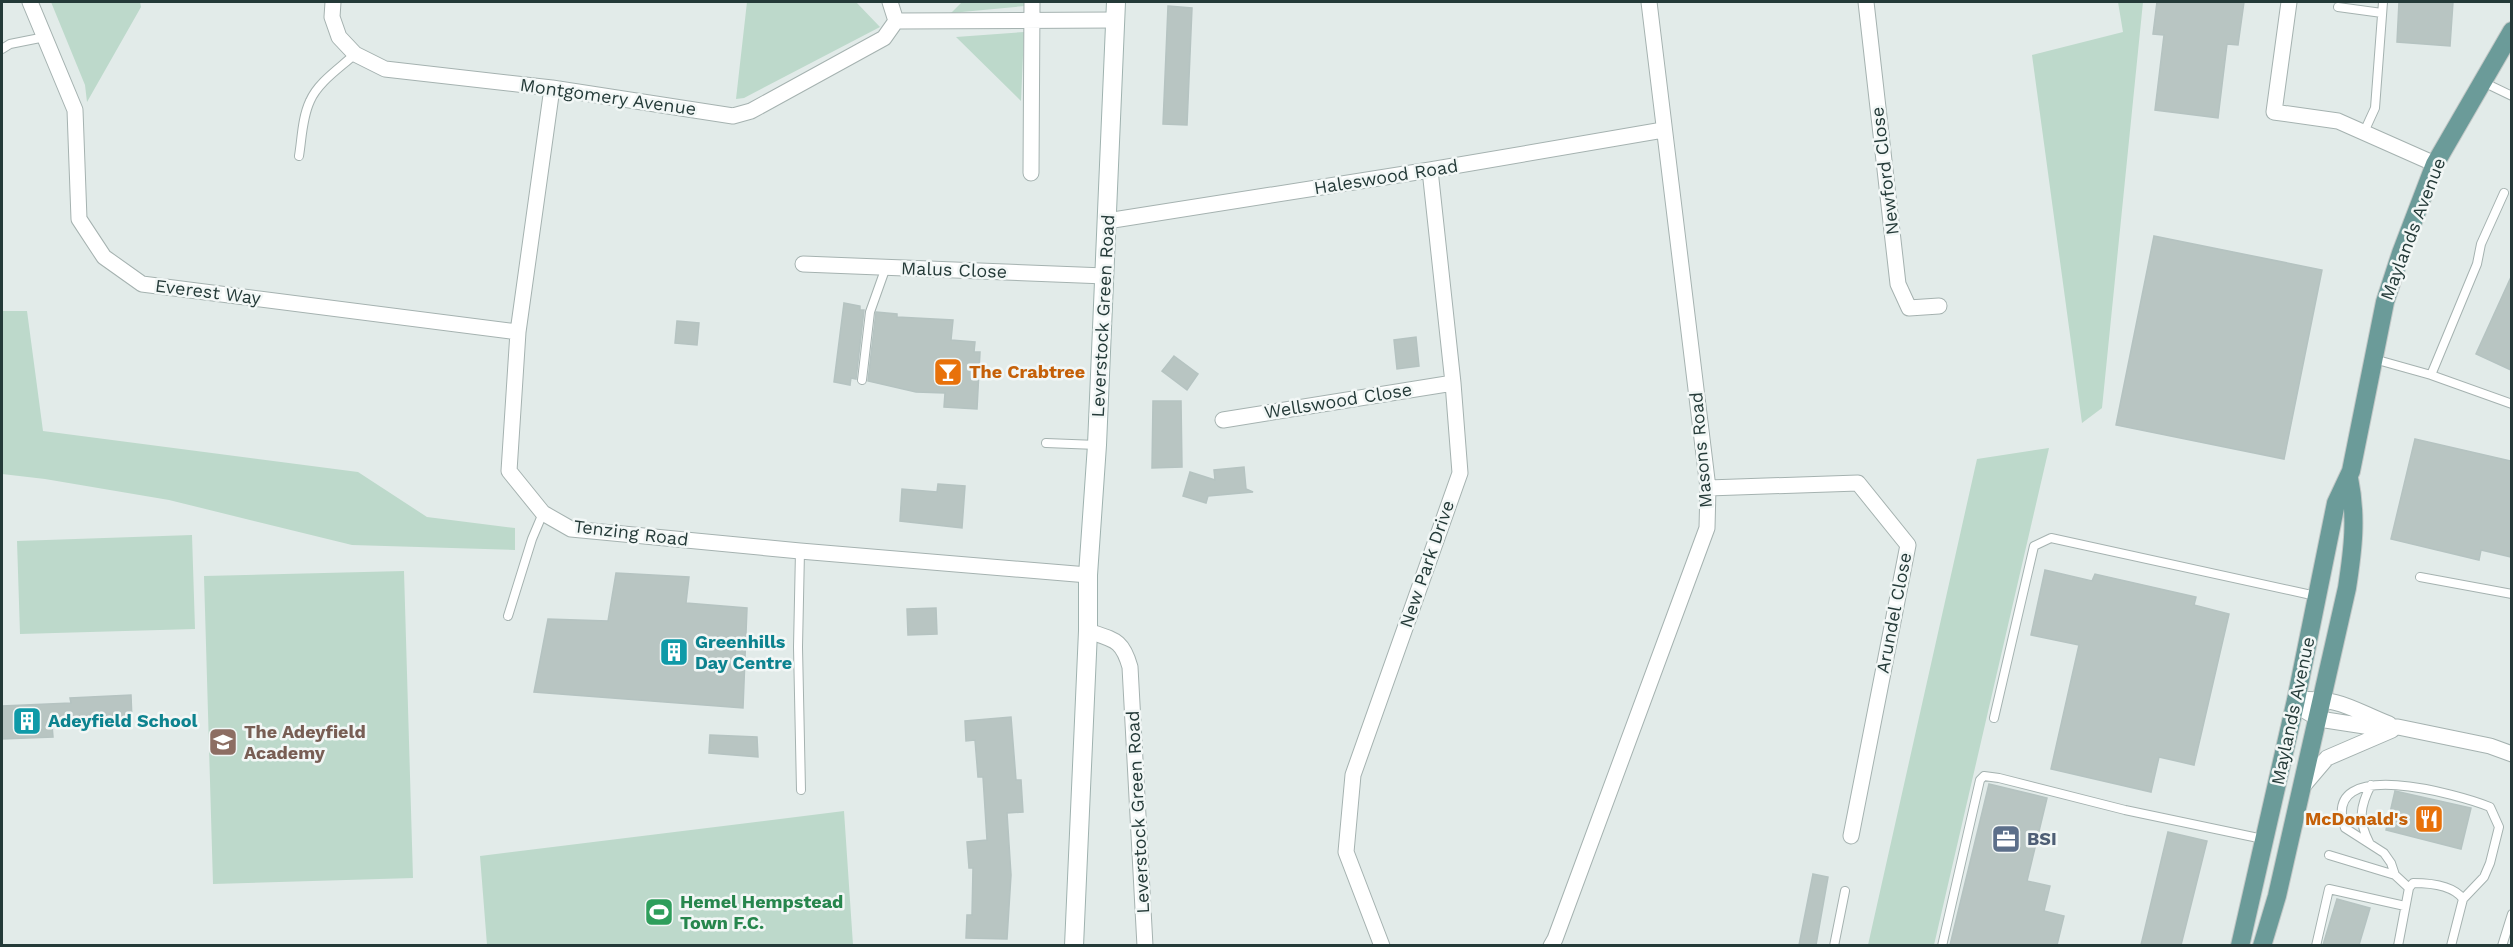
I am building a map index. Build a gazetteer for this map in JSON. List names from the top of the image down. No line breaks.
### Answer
{"streets":{"main road":["Maylands Avenue"],"street":["Montgomery Avenue","Newford Close","Haleswood Road","Malus Close","Everest Way","Leverstock Green Road","Wellswood Close","Masons Road","Tenzing Road","New Park Drive","Arundel Close"]},"crossings":[["Montgomery Avenue","Tenzing Road"],["Haleswood Road","Leverstock Green Road"],["Haleswood Road","Masons Road"],["Haleswood Road","New Park Drive"],["Malus Close","Leverstock Green Road"],["Everest Way","Tenzing Road"],["Leverstock Green Road","Tenzing Road"],["Wellswood Close","New Park Drive"],["Masons Road","Arundel Close"]],"places":{"bar":["The Crabtree"],"building":["Greenhills Day Centre","Adeyfield School"],"school or university":["The Adeyfield Academy"],"restaurant":["McDonald's"],"office":["BSI"],"sports":["Hemel Hempstead Town F.C."]}}
